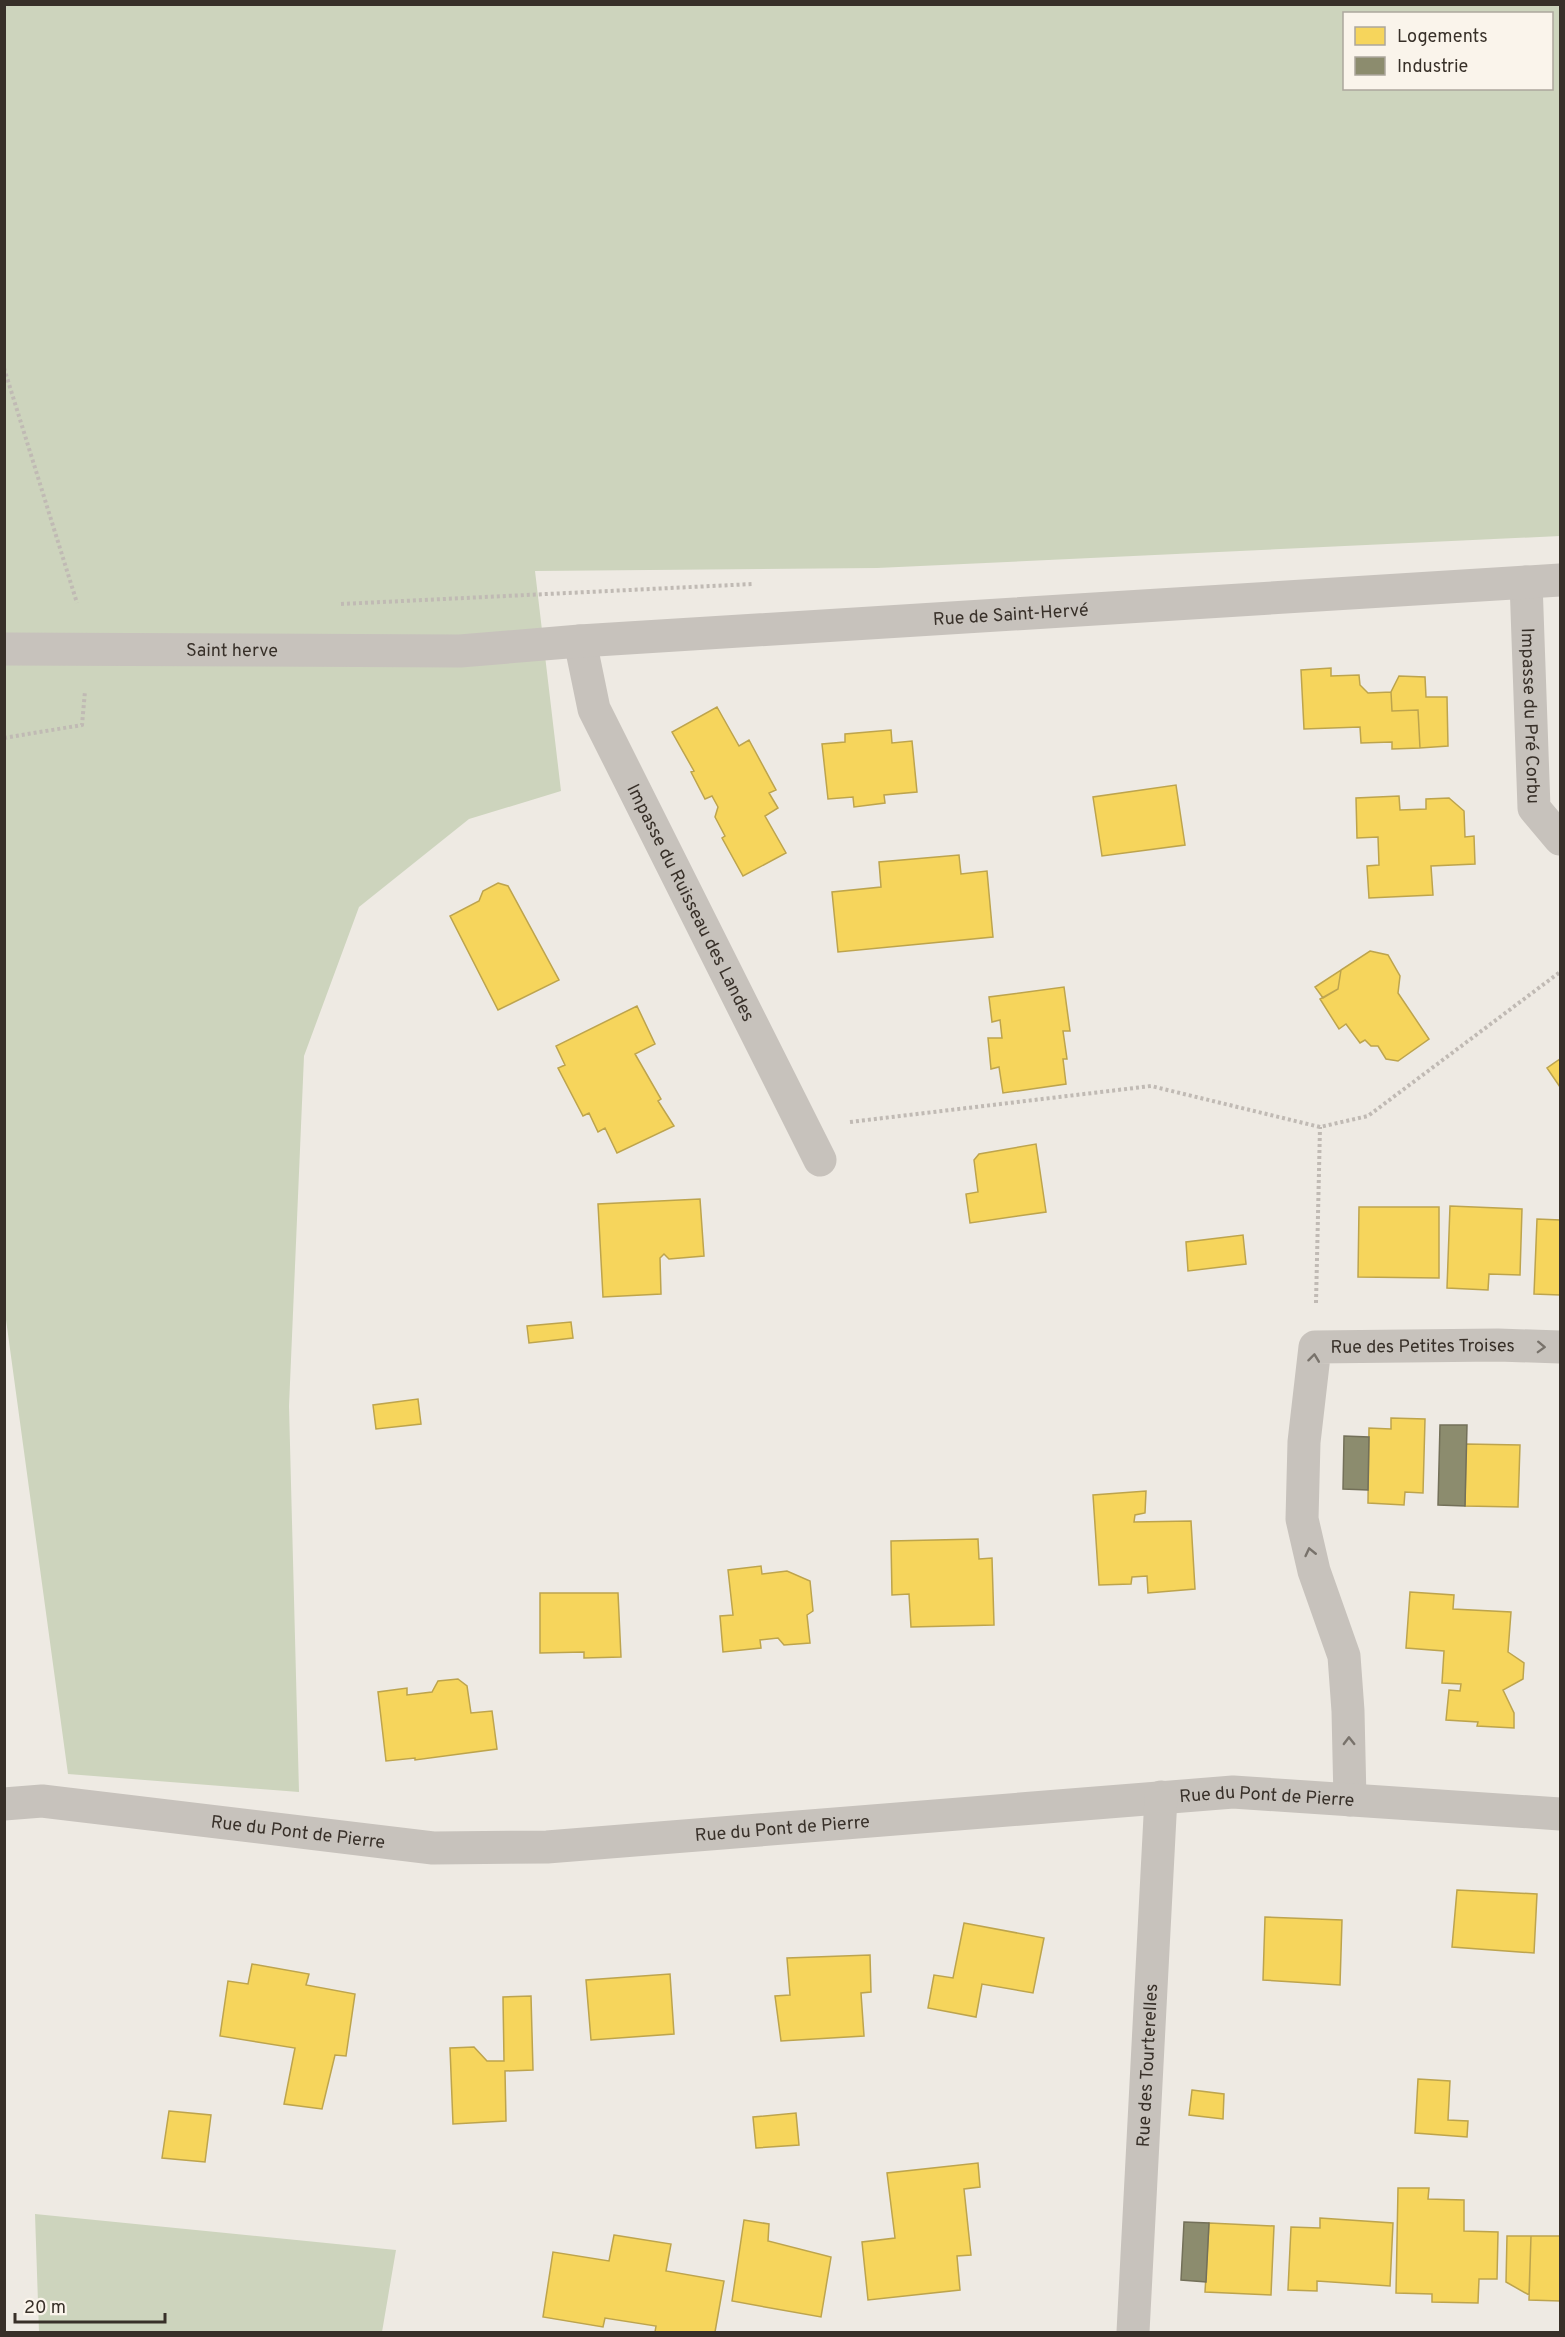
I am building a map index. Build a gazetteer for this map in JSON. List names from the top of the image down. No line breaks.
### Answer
{"streets":{"street":["Rue de Saint-Hervé","Saint herve","Impasse du Pré Corbu","Impasse du Ruisseau des Landes","Rue des Petites Troises","Rue du Pont de Pierre","Rue des Tourterelles"]},"crossings":[["Rue de Saint-Hervé","Saint herve"],["Rue de Saint-Hervé","Impasse du Pré Corbu"],["Rue de Saint-Hervé","Impasse du Ruisseau des Landes"],["Rue des Petites Troises","Rue du Pont de Pierre"],["Rue du Pont de Pierre","Rue des Tourterelles"]],"legend":["Logements","Industrie"],"scale_bar":"20 m"}
